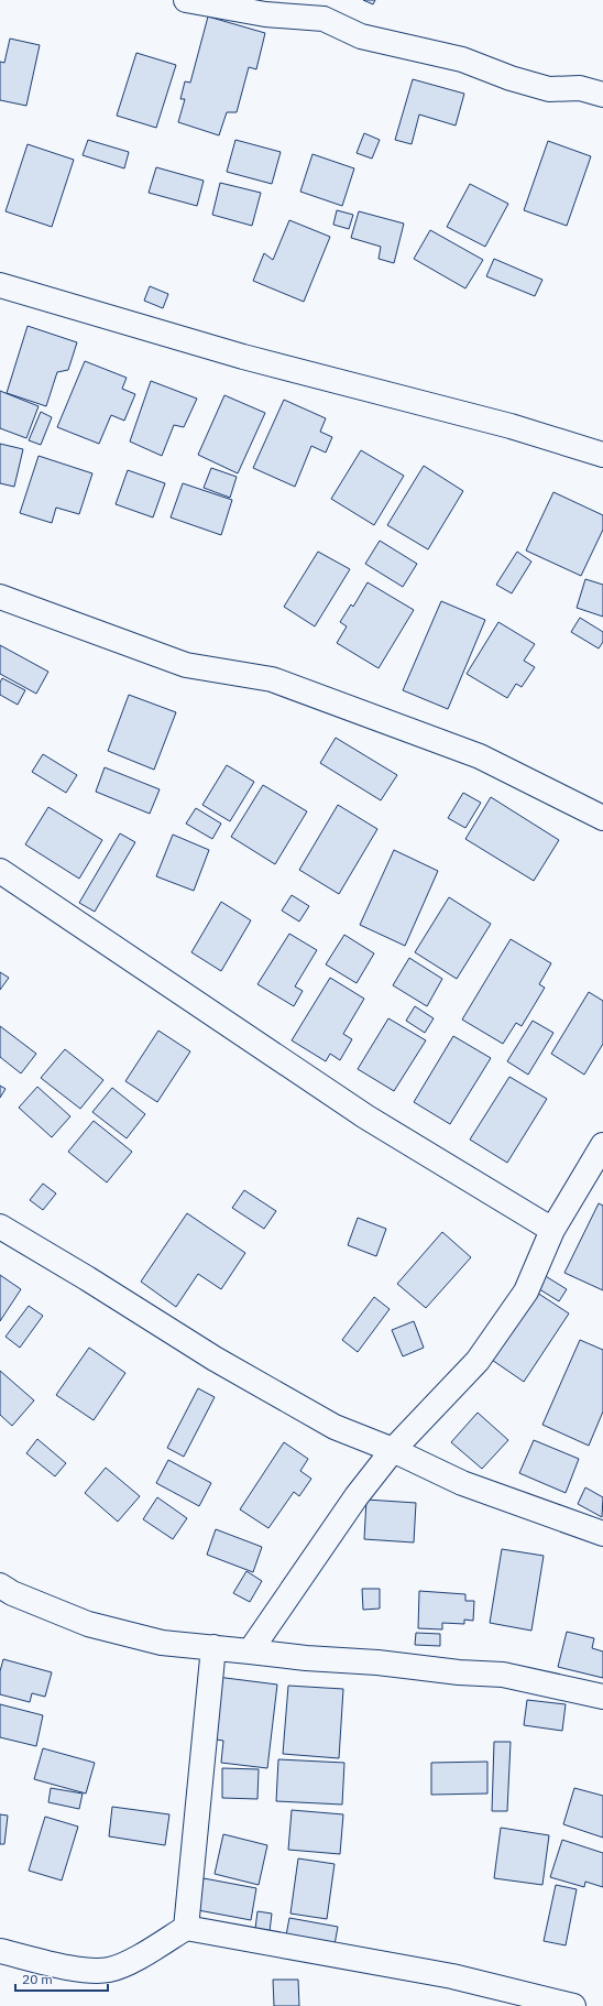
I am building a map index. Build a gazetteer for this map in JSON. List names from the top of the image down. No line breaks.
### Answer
{"scale_bar":"20 m"}
